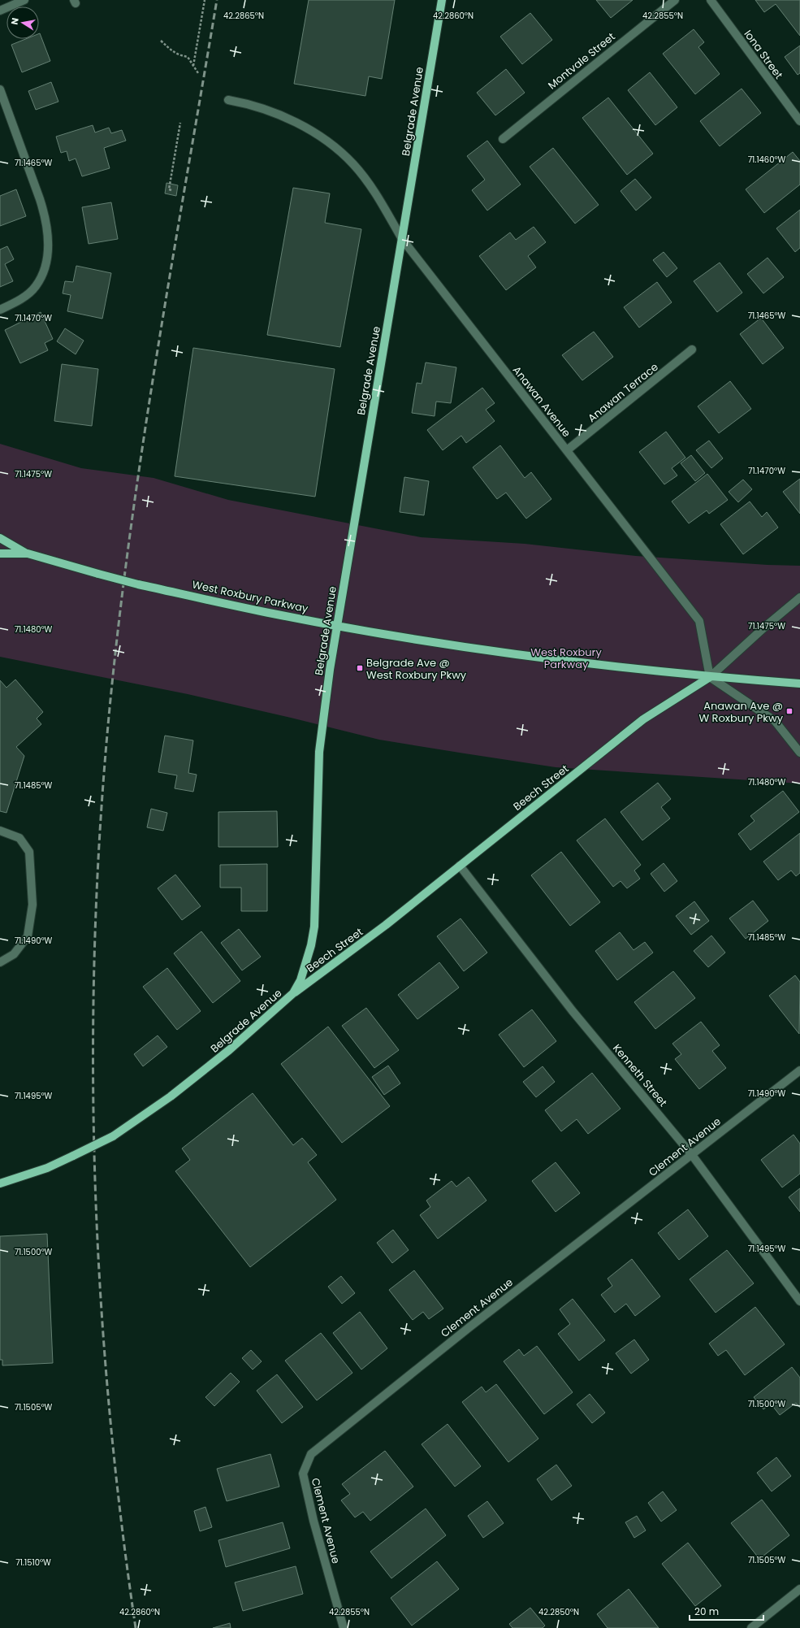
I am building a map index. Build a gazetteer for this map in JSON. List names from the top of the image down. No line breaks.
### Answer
{"streets":{"main road":["Belgrade Avenue","West Roxbury Parkway","Beech Street"],"street":["Iona Street","Montvale Street","Anawan Terrace","Anawan Avenue","Kenneth Street","Clement Avenue"]},"crossings":[["Belgrade Avenue","Anawan Avenue"],["Belgrade Avenue","West Roxbury Parkway"],["Belgrade Avenue","Beech Street"],["Anawan Terrace","Anawan Avenue"],["Anawan Avenue","West Roxbury Parkway"],["Anawan Avenue","Beech Street"],["West Roxbury Parkway","Beech Street"],["Beech Street","Kenneth Street"],["Kenneth Street","Clement Avenue"]],"parks":["West Roxbury Parkway"],"places":{"transit":["Belgrade Ave @ West Roxbury Pkwy","Anawan Ave @ W Roxbury Pkwy"]},"scale_bar":"20 m","north":"left","coordinates":["42.2865°N","42.2860°N","42.2855°N","71.1460°W","71.1465°W","71.1470°W","71.1475°W","71.1480°W","71.1485°W","71.1490°W","71.1495°W","71.1500°W","71.1505°W","71.1510°W","42.2850°N"]}
